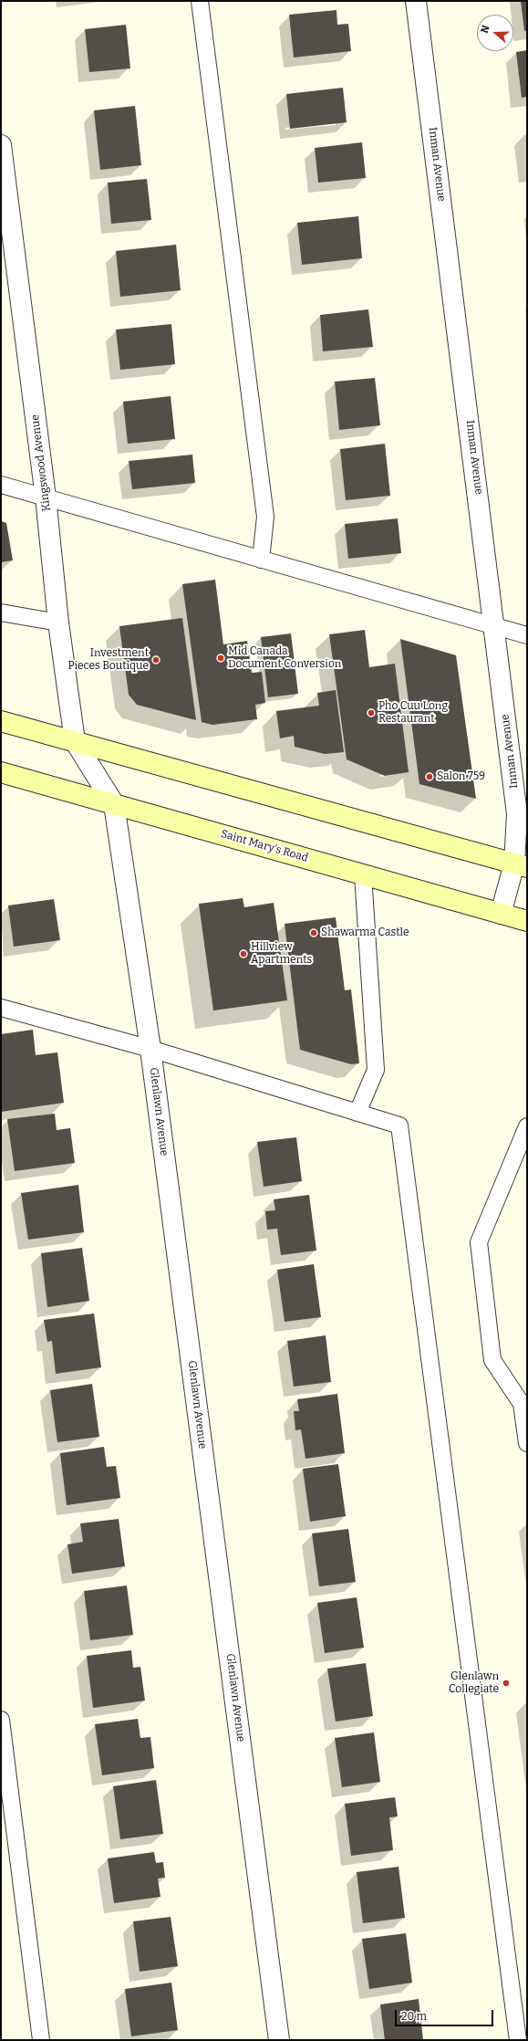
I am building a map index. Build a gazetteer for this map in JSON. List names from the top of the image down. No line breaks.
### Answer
{"streets":{"main road":["Saint Mary's Road"],"street":["Inman Avenue","Kingswood Avenue","Glenlawn Avenue"]},"crossings":[["Inman Avenue","Saint Mary's Road"],["Kingswood Avenue","Glenlawn Avenue"],["Saint Mary's Road","Glenlawn Avenue"]],"places":["Mid Canada Document Conversion","Investment Pieces Boutique","Pho Cuu Long Restaurant","Salon 759","Shawarma Castle","Hillview Apartments","Glenlawn Collegiate"],"scale_bar":"20 m","north":"left"}
